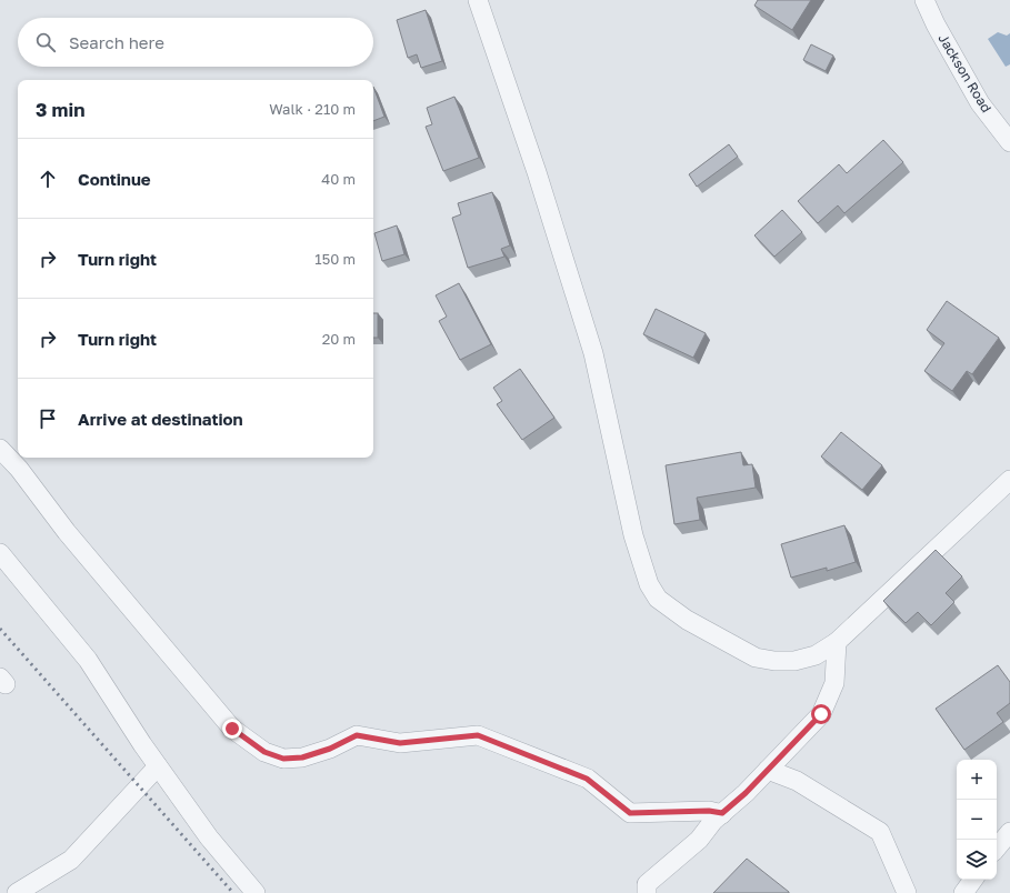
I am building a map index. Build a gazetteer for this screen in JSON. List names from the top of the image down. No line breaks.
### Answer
{"streets":{"street":["Jackson Road"]},"page":{"search":"Search here","heading":["3 min","Walk · 210 m"],"list":[["Continue","40 m"],["Turn right","150 m"],["Turn right","20 m"],"Arrive at destination"],"map_buttons":["+","−"]}}
